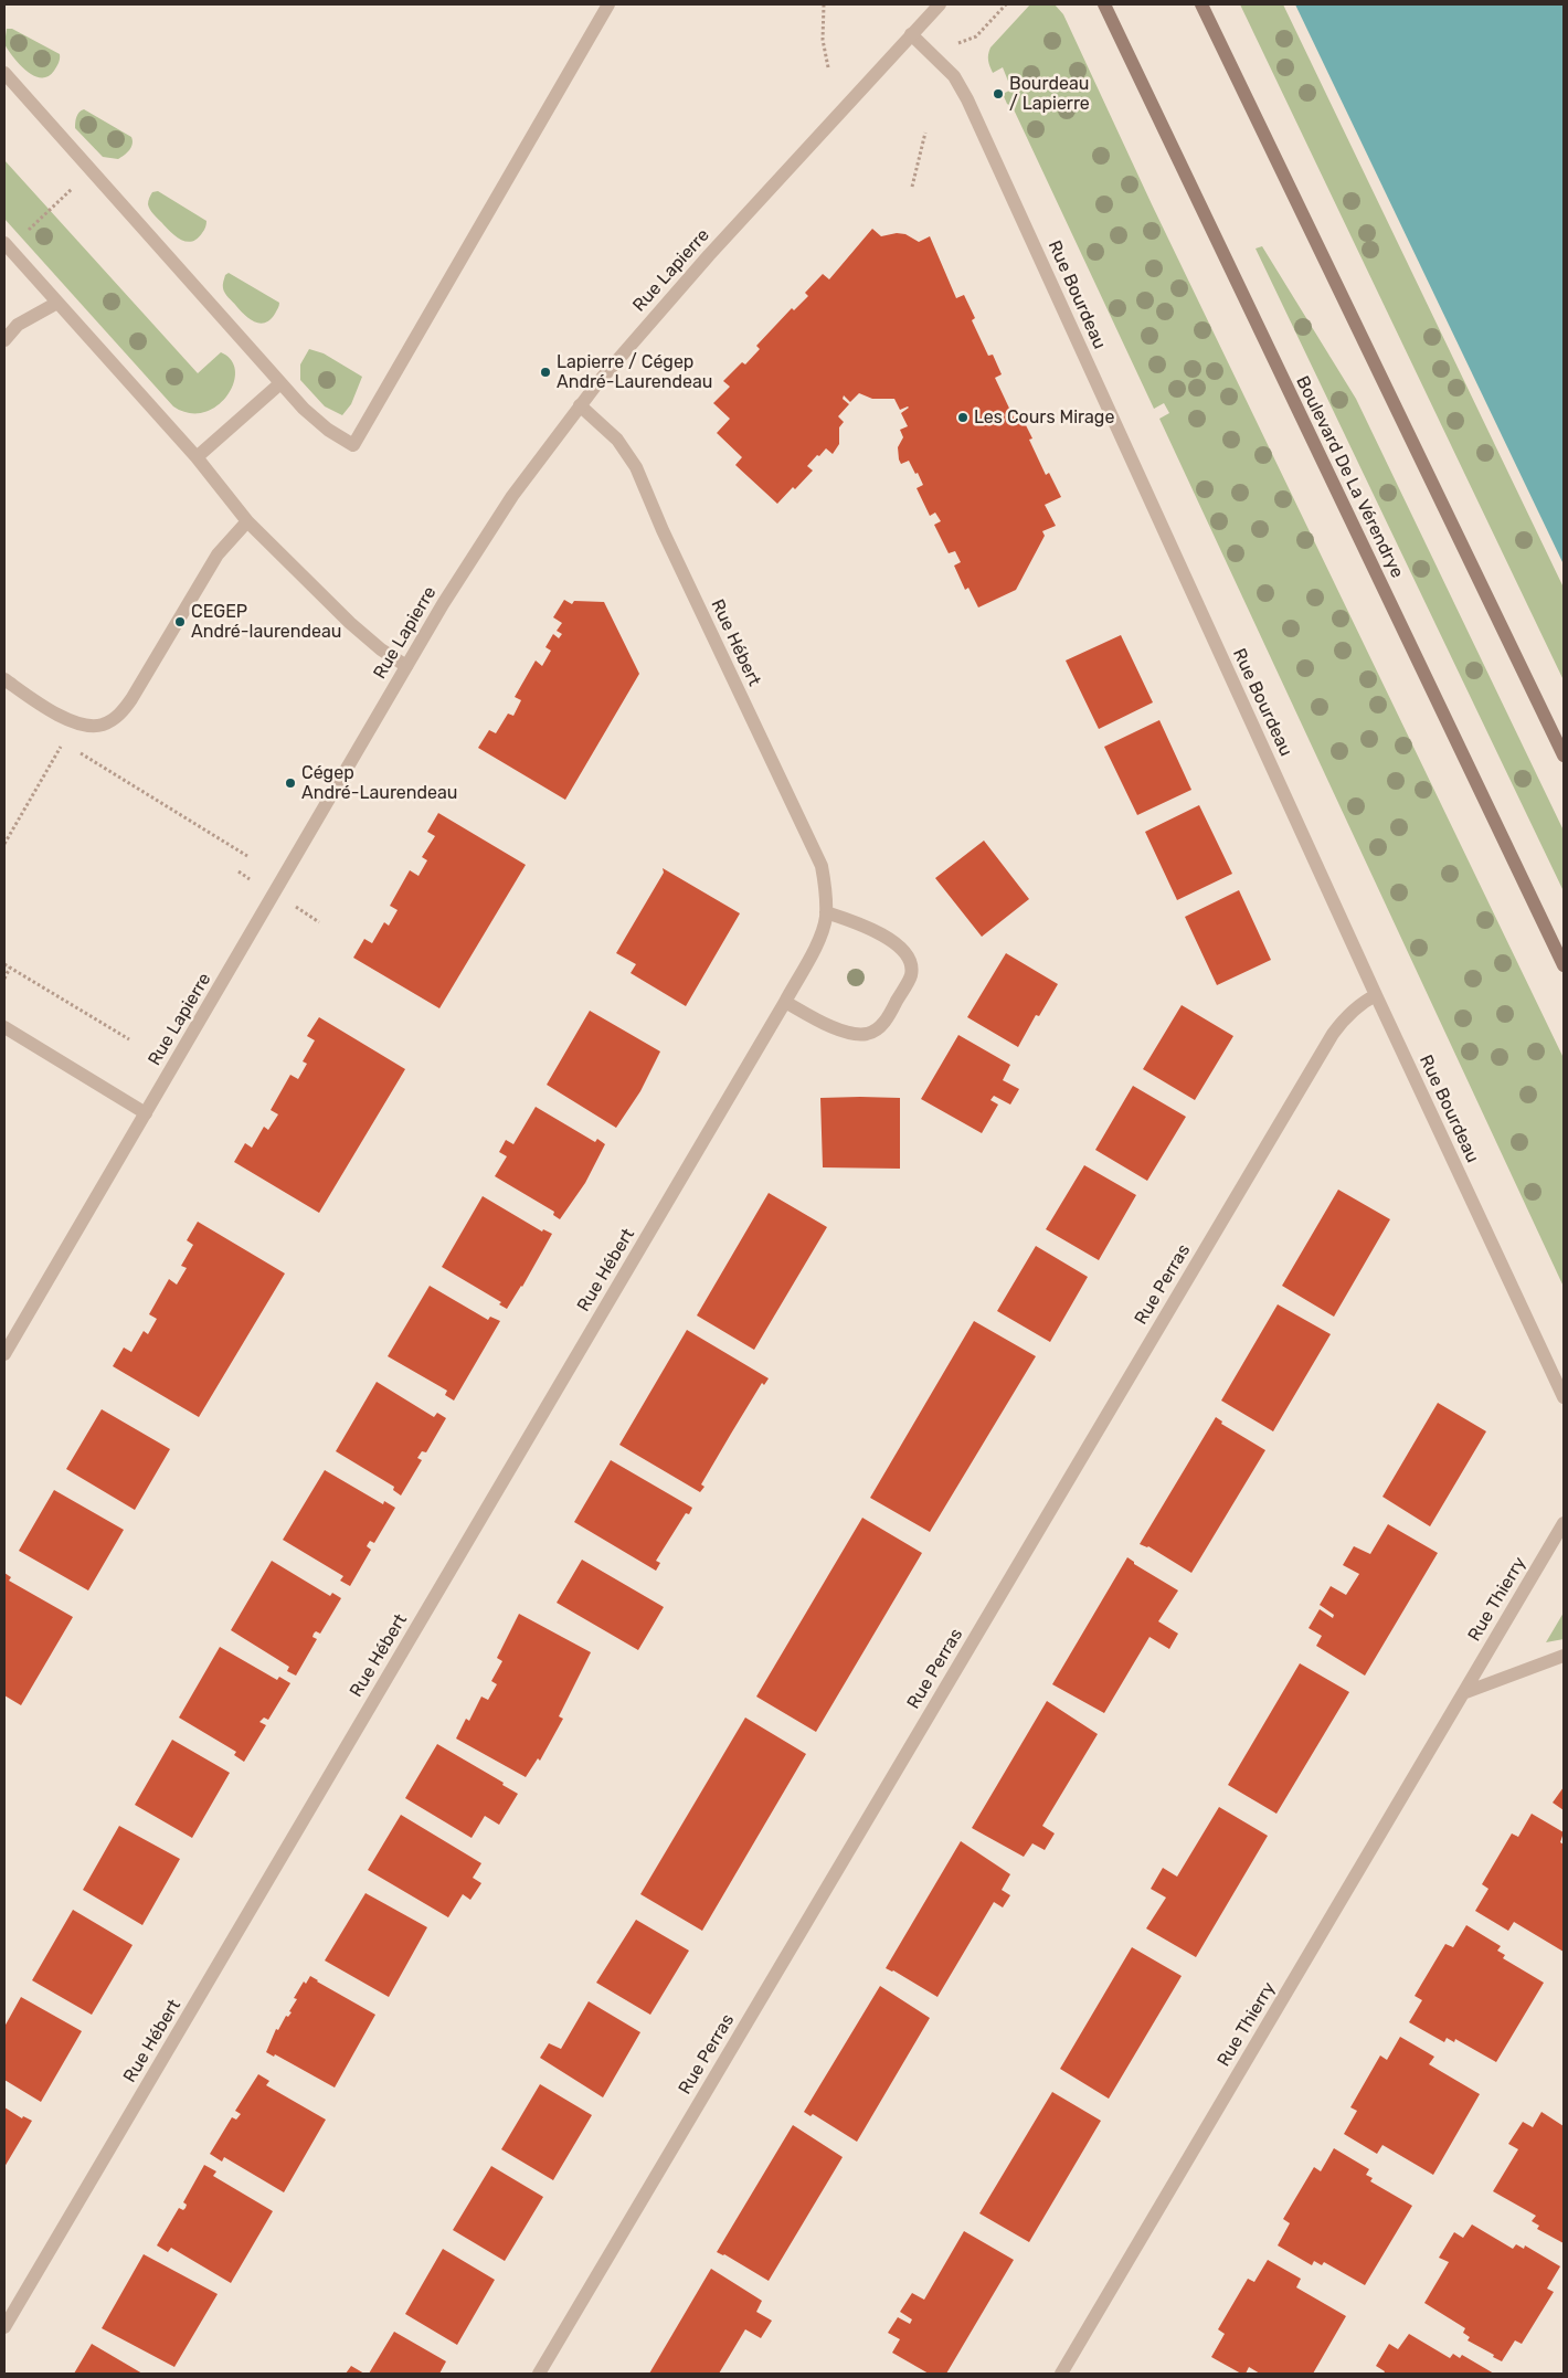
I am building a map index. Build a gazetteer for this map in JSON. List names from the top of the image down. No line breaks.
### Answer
{"streets":{"main road":["Boulevard De La Vérendrye"],"street":["Rue Lapierre","Rue Bourdeau","Rue Hébert","Rue Perras","Rue Thierry"]},"crossings":[["Rue Lapierre","Rue Bourdeau"],["Rue Lapierre","Rue Hébert"],["Rue Bourdeau","Rue Perras"]],"places":["Bourdeau / Lapierre","Lapierre / Cégep André-Laurendeau","Les Cours Mirage","CEGEP André-laurendeau","Cégep André-Laurendeau"]}
